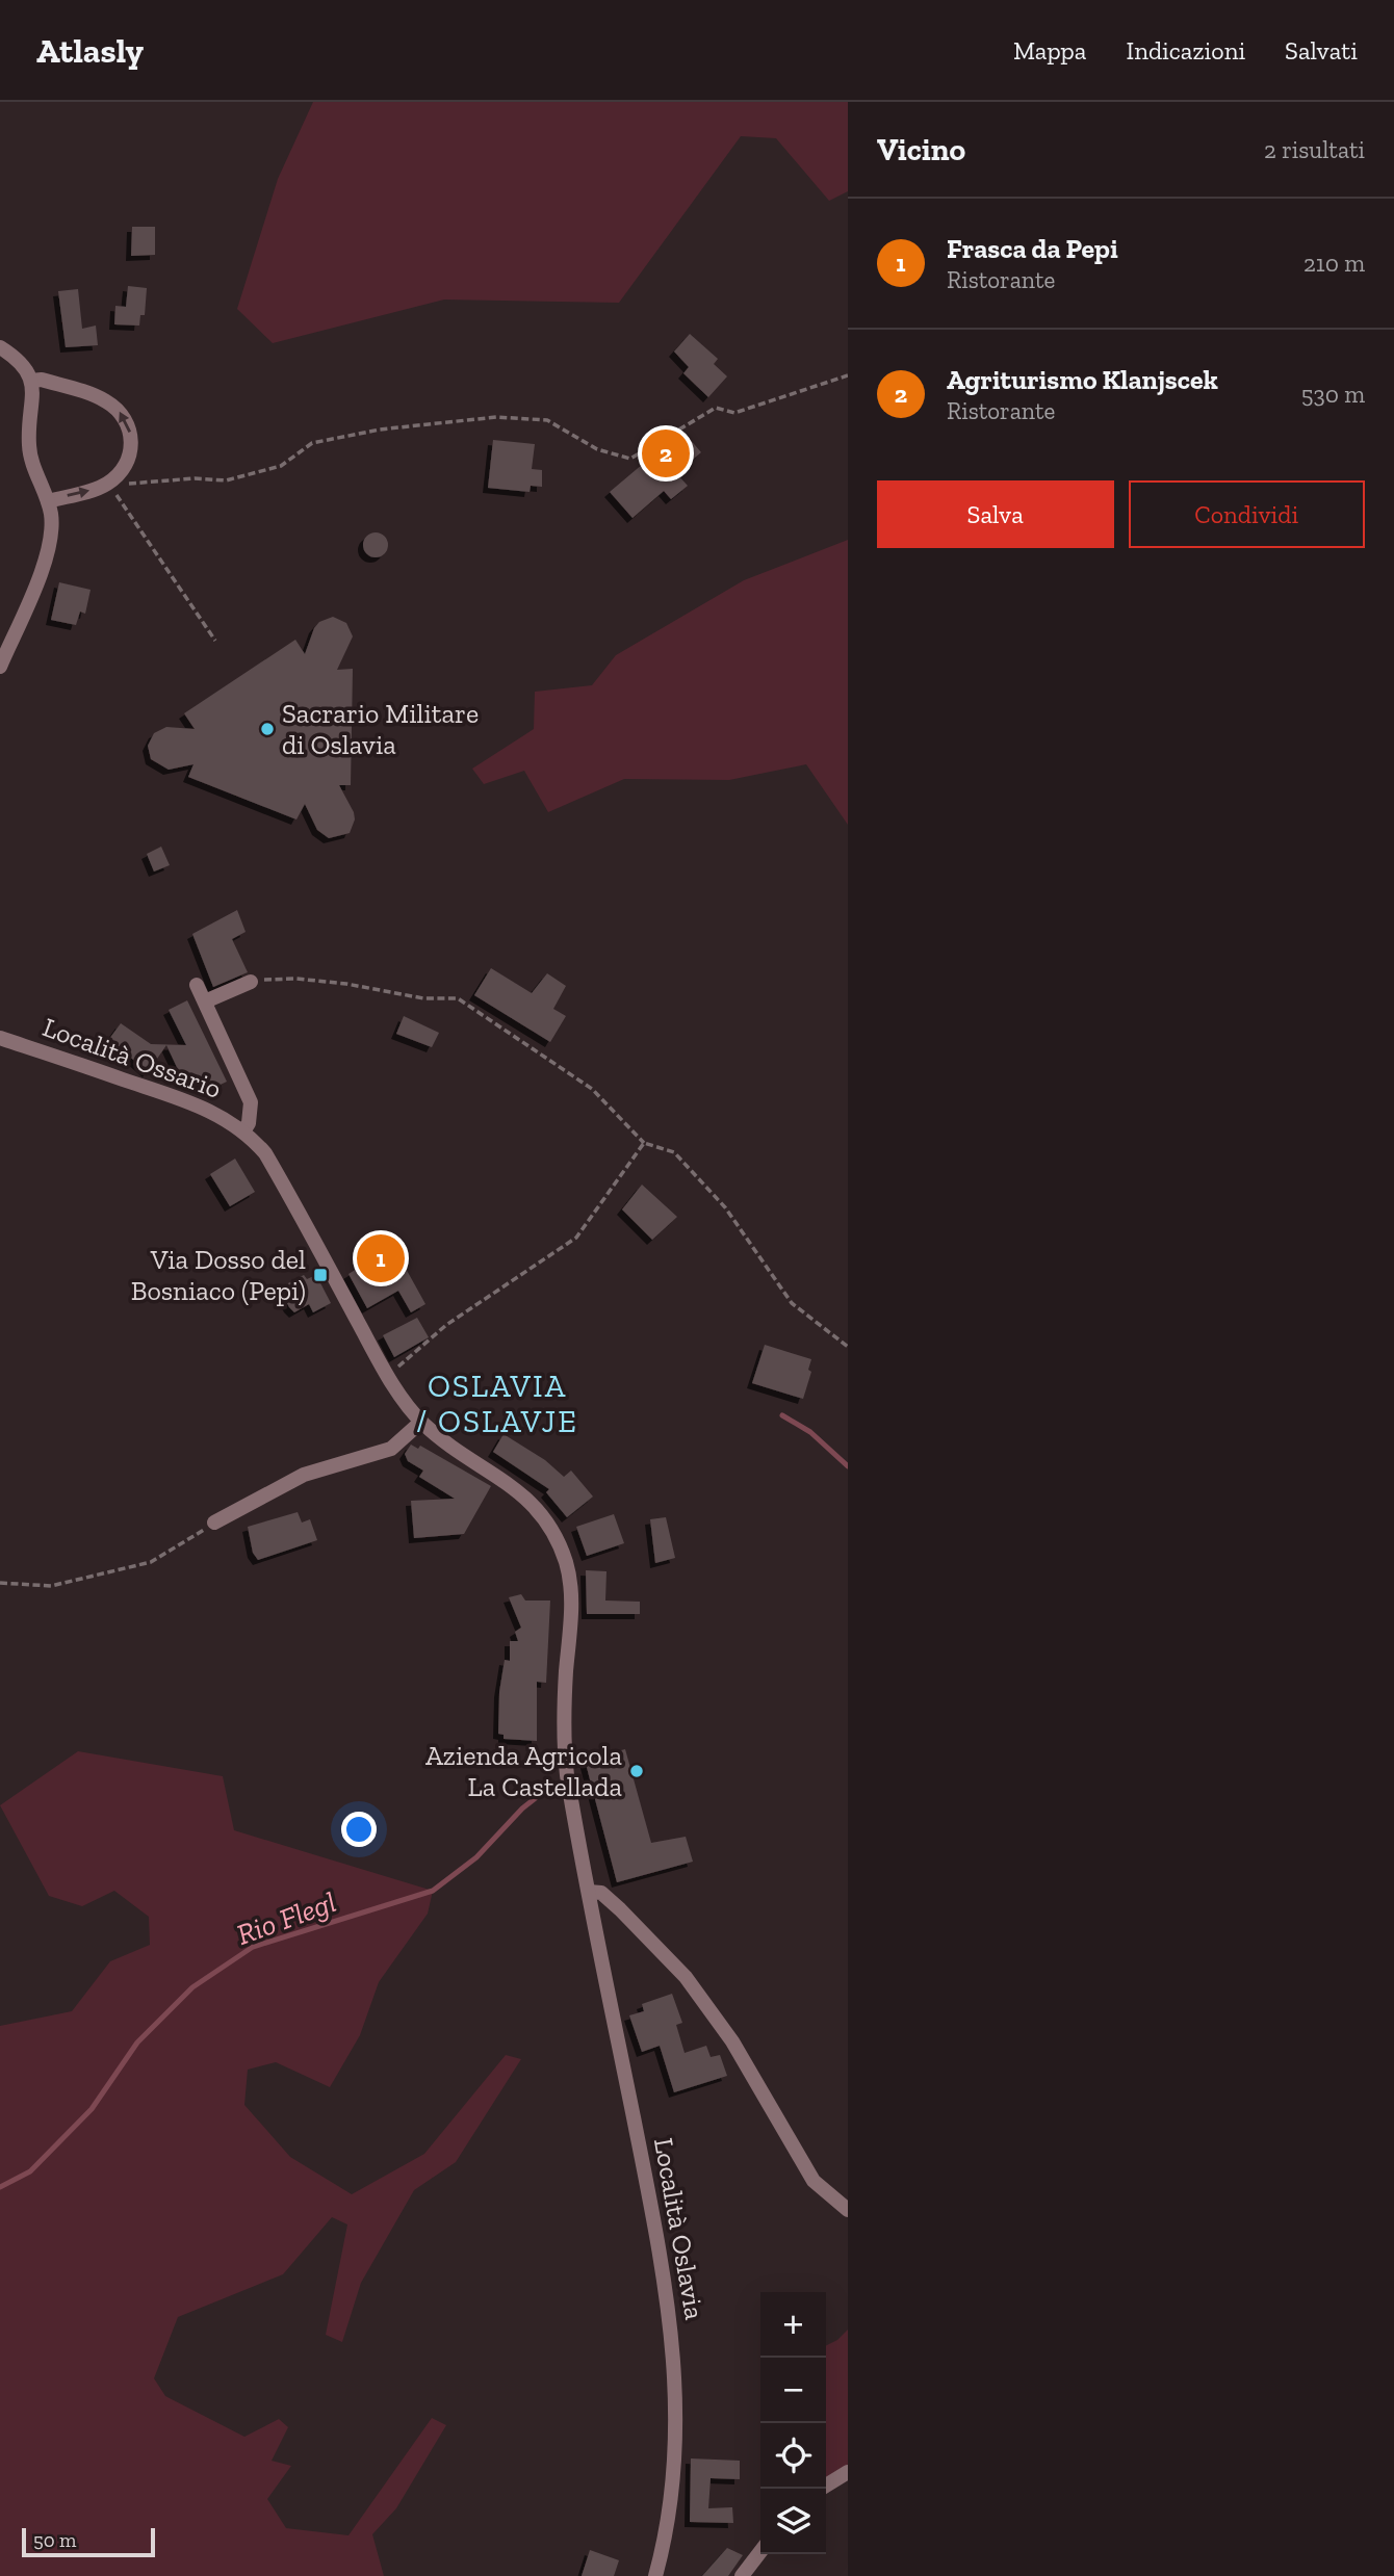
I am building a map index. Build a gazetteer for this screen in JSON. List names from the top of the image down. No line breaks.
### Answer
{"streets":{"street":["Località Ossario","Località Oslavia"]},"crossings":[["Località Ossario","Località Oslavia"]],"districts":["OSLAVIA / OSLAVJE"],"water":["Rio Flegl"],"places":{"other":["Sacrario Militare di Oslavia","Azienda Agricola La Castellada"],"transit":["Via Dosso del Bosniaco (Pepi)"]},"scale_bar":"50 m","page":{"header":"Atlasly","nav":["Mappa","Indicazioni","Salvati"],"heading":["Vicino","2 risultati"],"list":[{"mark":"1","name":"Frasca da Pepi","note":"Ristorante","value":"210 m"},{"mark":"2","name":"Agriturismo Klanjscek","note":"Ristorante","value":"530 m"}],"pins":["2","1"],"buttons":["Salva","Condividi"],"map_buttons":["+","−"],"scale":"50 m"}}
